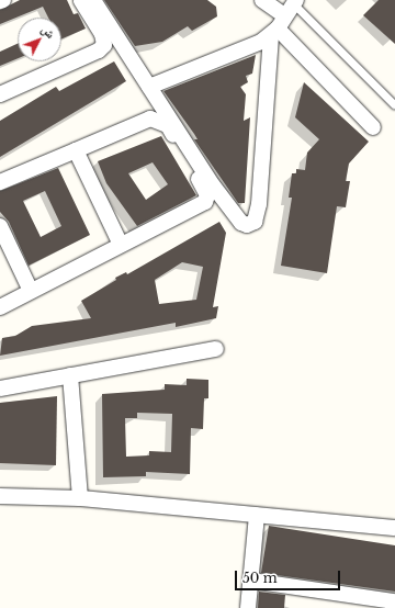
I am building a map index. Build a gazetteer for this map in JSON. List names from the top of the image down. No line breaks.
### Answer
{"scale_bar":"50 m","north":"top right"}
